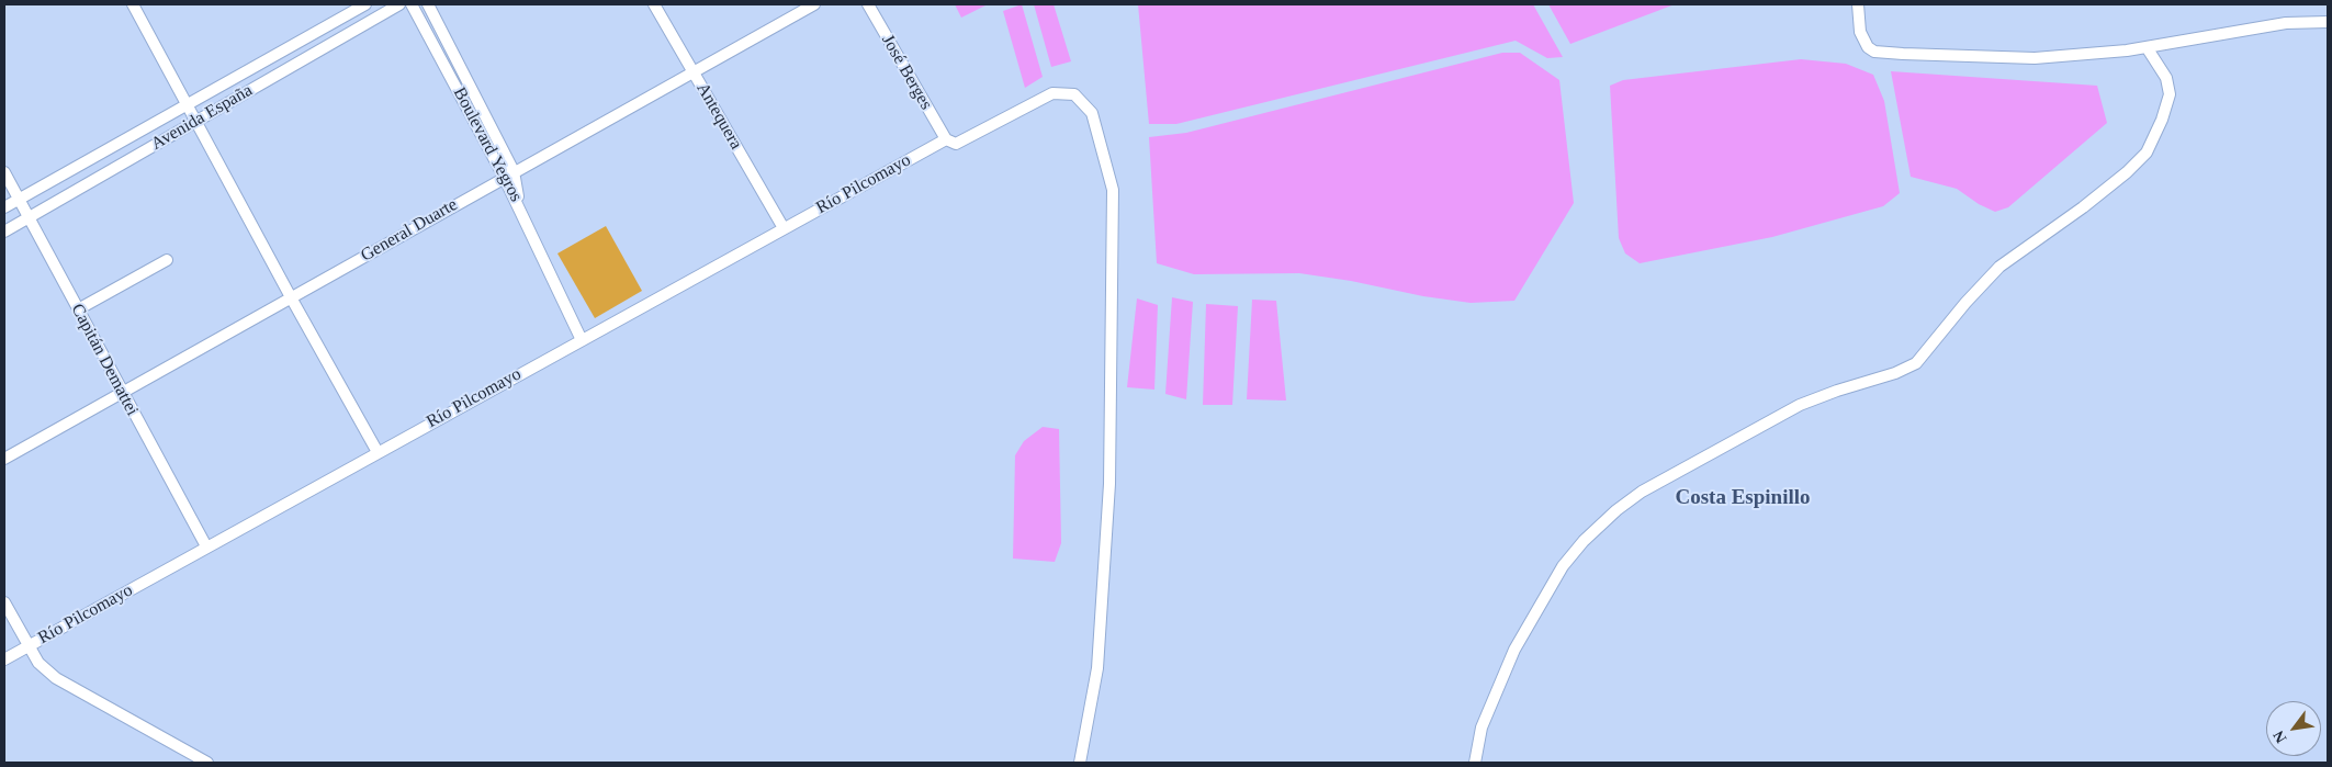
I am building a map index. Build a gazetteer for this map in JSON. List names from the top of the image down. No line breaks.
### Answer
{"streets":{"street":["José Berges","Antequera","Avenida España","Boulevard Yegros","Río Pilcomayo","General Duarte","Capitán Demattei"]},"crossings":[["José Berges","Río Pilcomayo"],["Antequera","Río Pilcomayo"],["Antequera","General Duarte"],["Avenida España","Capitán Demattei"],["Boulevard Yegros","Río Pilcomayo"],["Boulevard Yegros","General Duarte"],["Río Pilcomayo","Capitán Demattei"],["General Duarte","Capitán Demattei"]],"districts":["Costa Espinillo"],"north":"bottom left"}
